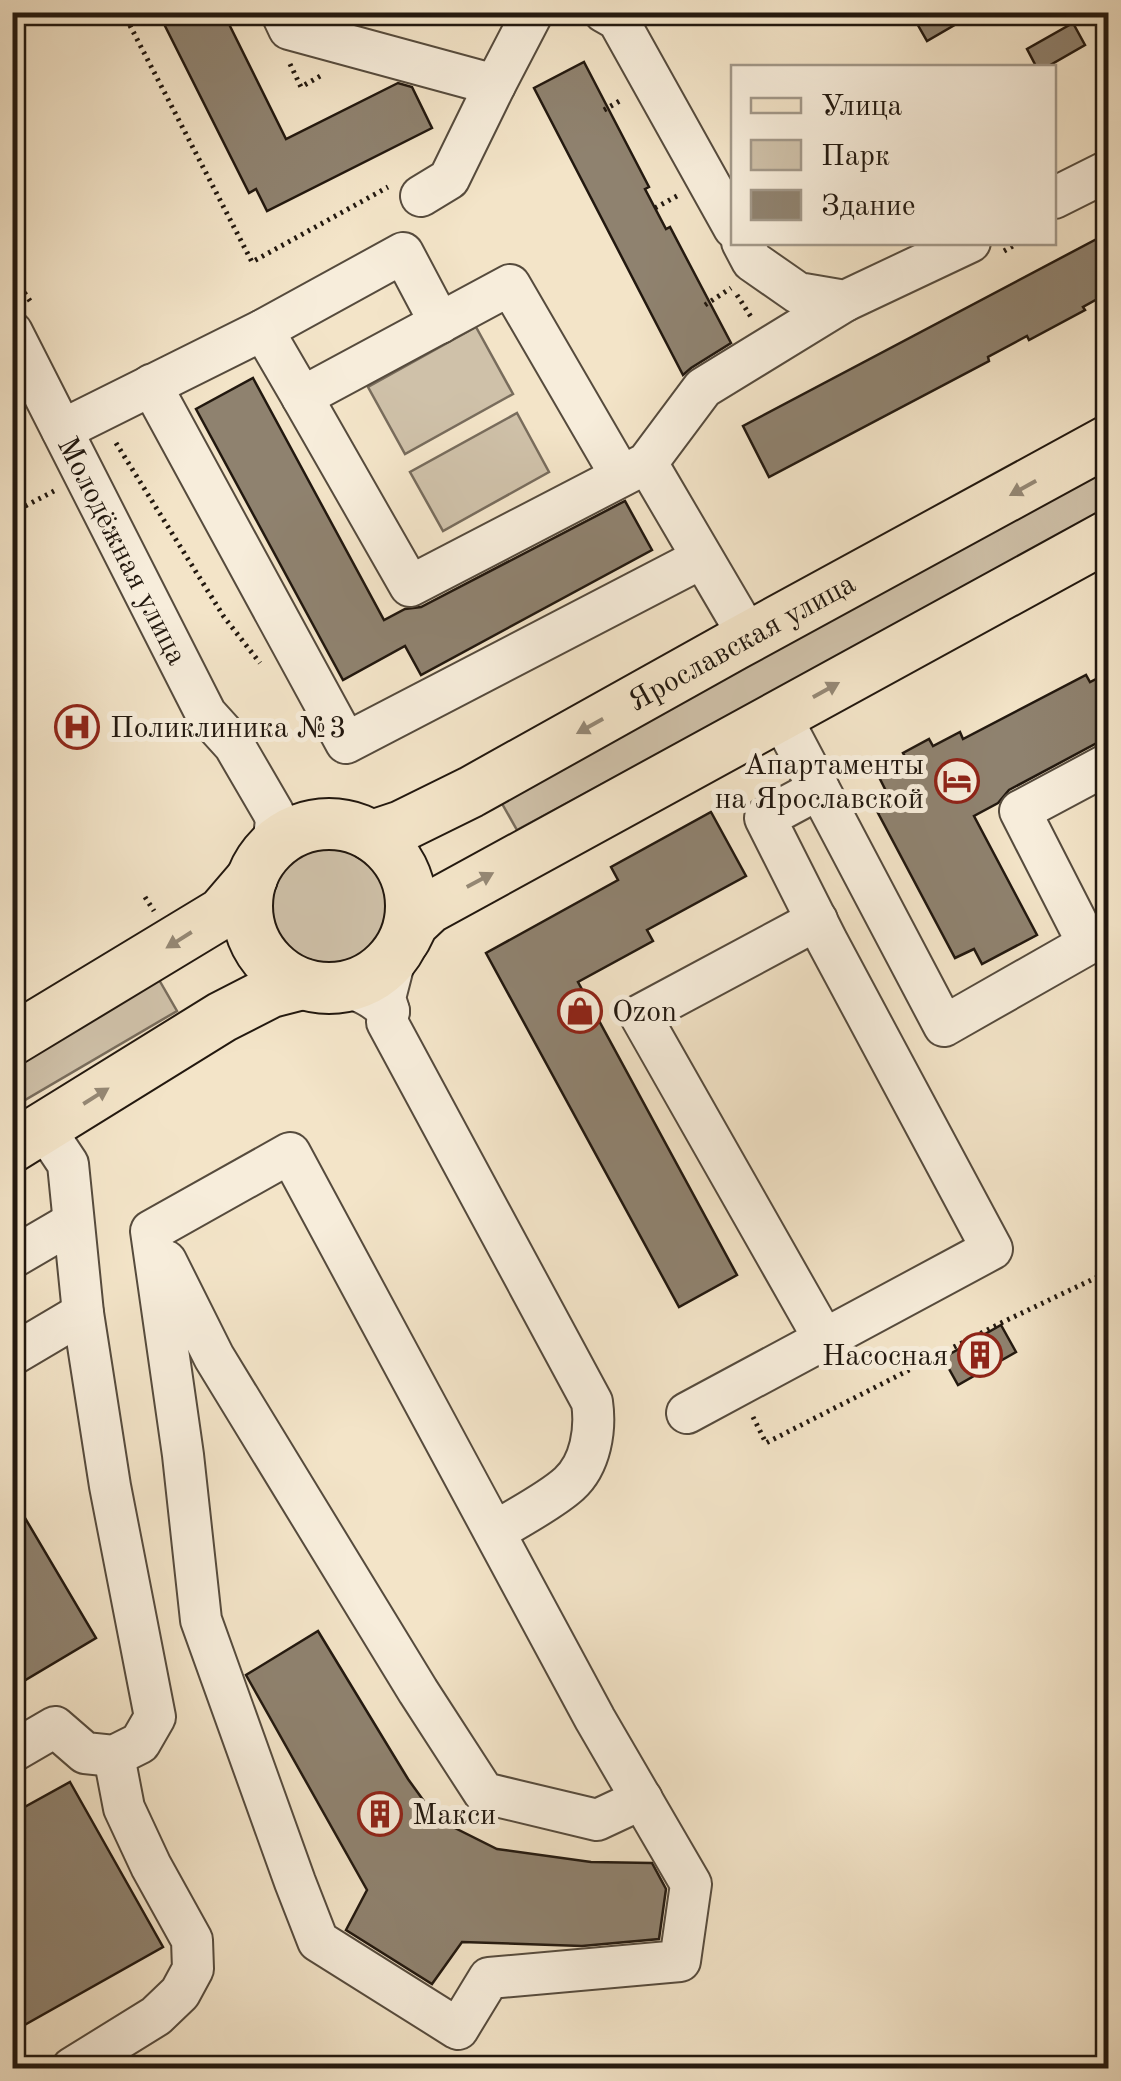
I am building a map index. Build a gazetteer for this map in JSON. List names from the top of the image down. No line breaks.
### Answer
{"streets":{"main road":["Ярославская улица"],"street":["Молодёжная улица"]},"crossings":[["Молодёжная улица","Ярославская улица"]],"places":{"hospital":["Поликлиника №3"],"hotel":["Апартаменты на Ярославской"],"shop":["Ozon"],"building":["Насосная","Макси"]},"legend":["Улица","Парк","Здание"]}
